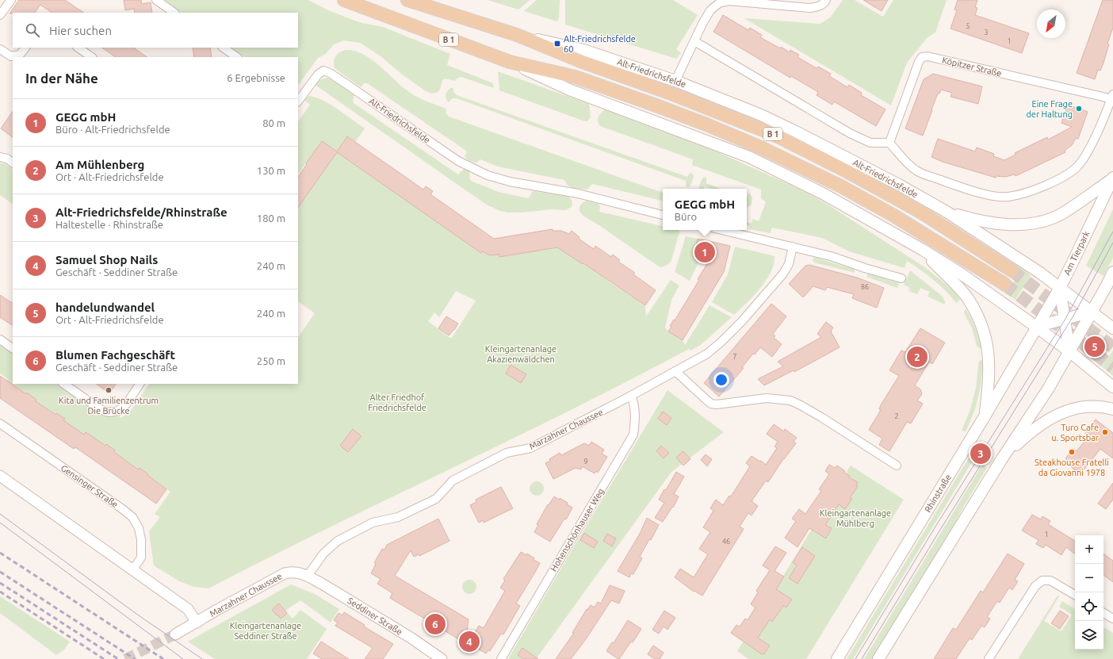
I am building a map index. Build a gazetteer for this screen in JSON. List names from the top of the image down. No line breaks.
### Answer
{"streets":{"main road":["B 1","Alt-Friedrichsfelde","Am Tierpark","Rhinstraße"],"street":["Köpitzer Straße","Marzahner Chaussee","Gensinger Straße","Hohenschönhauser Weg","Seddiner Straße"]},"crossings":[["B 1","Alt-Friedrichsfelde"],["Alt-Friedrichsfelde","Am Tierpark"],["Am Tierpark","Rhinstraße"],["Marzahner Chaussee","Hohenschönhauser Weg"],["Marzahner Chaussee","Seddiner Straße"]],"parks":["Kleingartenanlage Akazienwäldchen","Alter Friedhof Friedrichsfelde","Kleingartenanlage Mühlberg","Kleingartenanlage Seddiner Straße"],"places":{"transit":["Alt-Friedrichsfelde 60"],"other":["Eine Frage der Haltung","Kita und Familienzentrum Die Brücke","Turo Cafe u. Sportsbar","Steakhouse Fratelli da Giovanni 1978"]},"house_numbers":["5","3","1","86","7","2","9","1","46"],"north":"bottom left","page":{"search":"Hier suchen","heading":["In der Nähe","6 Ergebnisse"],"list":[{"mark":"1","name":"GEGG mbH","note":"Büro · Alt-Friedrichsfelde","value":"80 m"},{"mark":"2","name":"Am Mühlenberg","note":"Ort · Alt-Friedrichsfelde","value":"130 m"},{"mark":"3","name":"Alt-Friedrichsfelde/Rhinstraße","note":"Haltestelle · Rhinstraße","value":"180 m"},{"mark":"4","name":"Samuel Shop Nails","note":"Geschäft · Seddiner Straße","value":"240 m"},{"mark":"5","name":"handelundwandel","note":"Ort · Alt-Friedrichsfelde","value":"240 m"},{"mark":"6","name":"Blumen Fachgeschäft","note":"Geschäft · Seddiner Straße","value":"250 m"}],"popup":["GEGG mbH","Büro"],"pins":["1","5","2","3","6","4"],"map_buttons":["+","−"]}}
